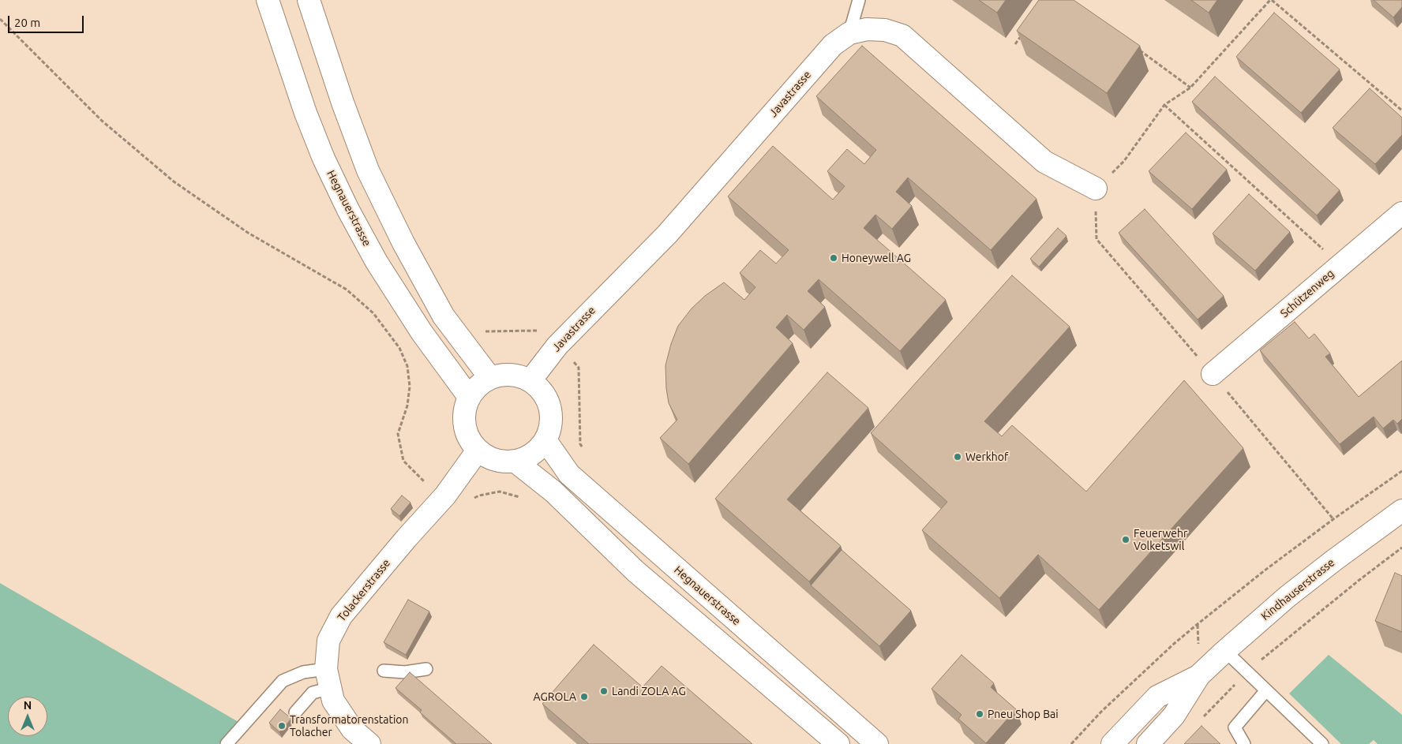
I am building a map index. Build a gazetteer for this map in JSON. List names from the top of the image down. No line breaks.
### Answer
{"streets":{"main road":["Javastrasse","Hegnauerstrasse","Schützenweg","Kindhauserstrasse","Tolackerstrasse"]},"crossings":[["Javastrasse","Hegnauerstrasse"],["Javastrasse","Tolackerstrasse"],["Hegnauerstrasse","Tolackerstrasse"]],"places":["Honeywell AG","Werkhof","Feuerwehr Volketswil","Landi ZOLA AG","AGROLA","Pneu Shop Bai","Transformatorenstation Tolacher"],"scale_bar":"20 m","north":"top"}
